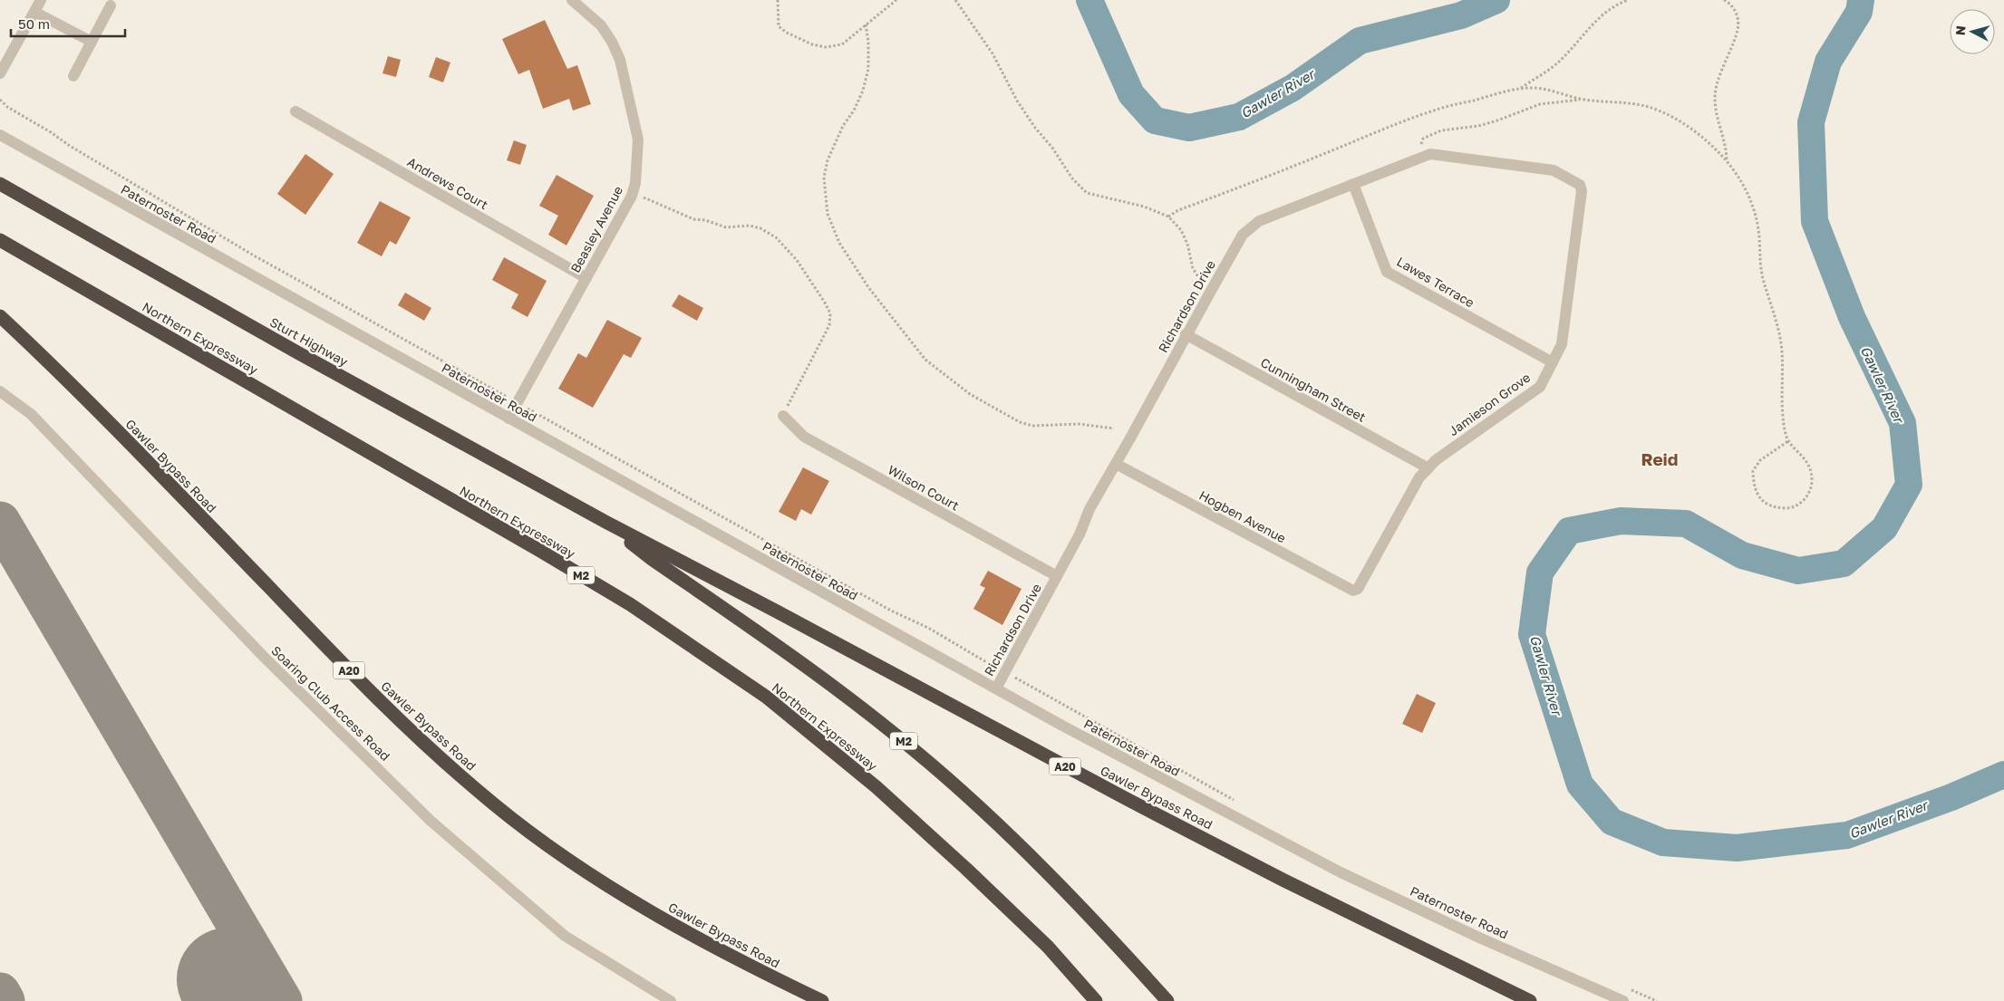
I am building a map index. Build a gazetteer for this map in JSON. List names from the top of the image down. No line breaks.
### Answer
{"streets":{"highway":["Northern Expressway","Sturt Highway","Gawler Bypass Road","M2","A20"],"street":["Andrews Court","Paternoster Road","Beasley Avenue","Lawes Terrace","Richardson Drive","Cunningham Street","Jamieson Grove","Wilson Court","Hogben Avenue","Soaring Club Access Road"]},"crossings":[["Andrews Court","Beasley Avenue"],["Paternoster Road","Beasley Avenue"],["Paternoster Road","Richardson Drive"],["Lawes Terrace","Richardson Drive"],["Lawes Terrace","Jamieson Grove"],["Richardson Drive","Cunningham Street"],["Richardson Drive","Jamieson Grove"],["Richardson Drive","Wilson Court"],["Richardson Drive","Hogben Avenue"],["Sturt Highway","Gawler Bypass Road"],["Sturt Highway","M2"],["Cunningham Street","Jamieson Grove"],["Jamieson Grove","Hogben Avenue"],["Gawler Bypass Road","M2"]],"districts":["Reid"],"water":["Gawler River"],"scale_bar":"50 m","north":"left"}
